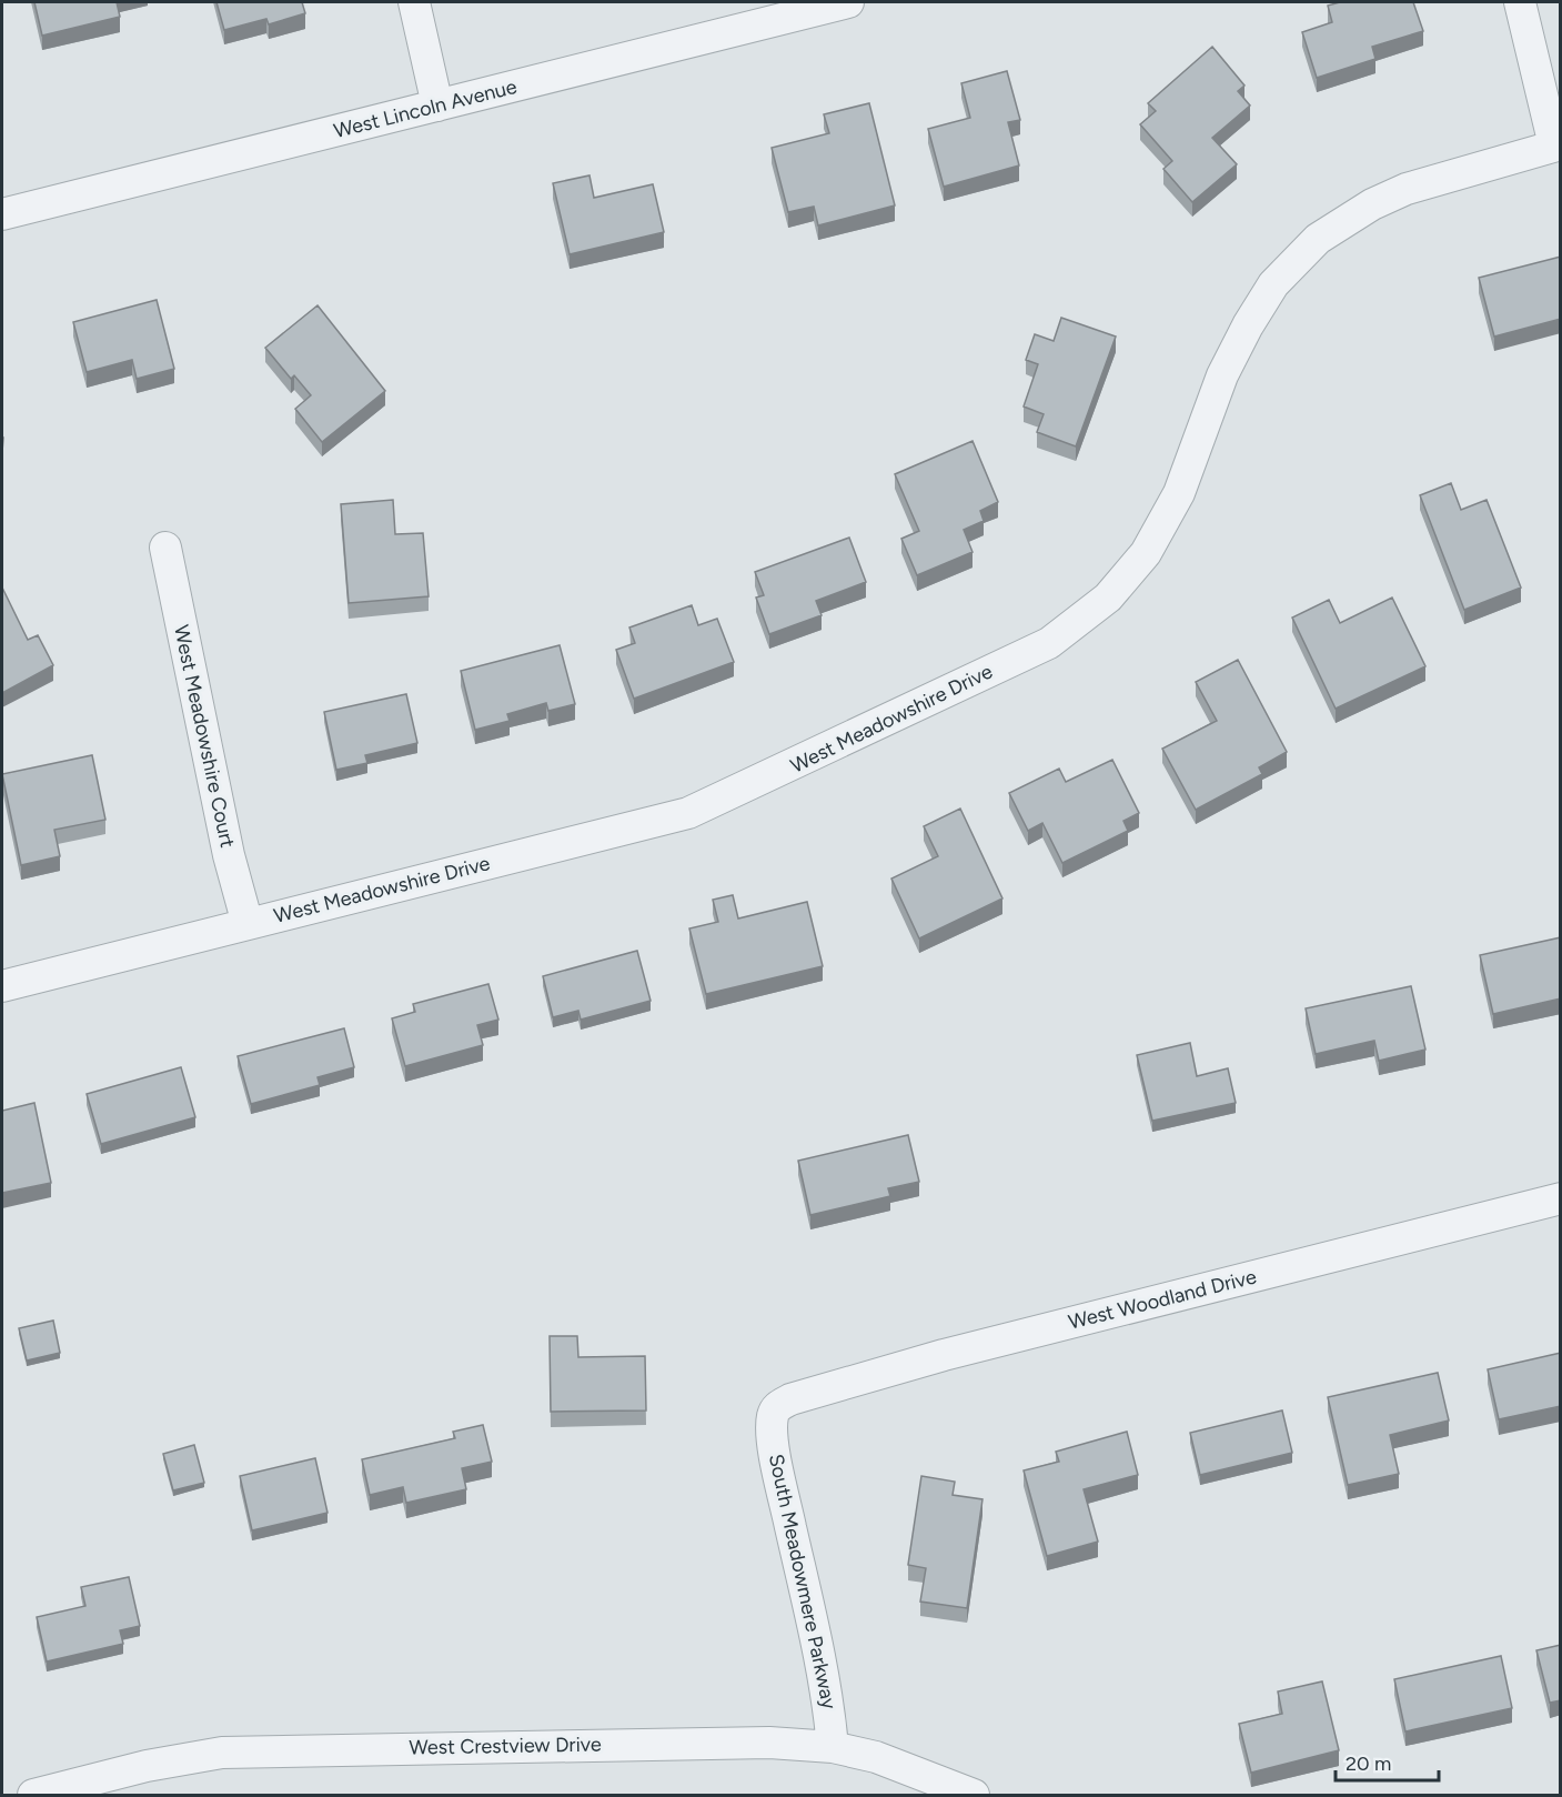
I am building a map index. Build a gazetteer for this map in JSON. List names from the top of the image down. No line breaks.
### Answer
{"streets":{"street":["West Lincoln Avenue","West Meadowshire Drive","West Meadowshire Court","West Woodland Drive","South Meadowmere Parkway","West Crestview Drive"]},"crossings":[["West Meadowshire Drive","West Meadowshire Court"],["West Woodland Drive","South Meadowmere Parkway"],["South Meadowmere Parkway","West Crestview Drive"]],"scale_bar":"20 m"}
